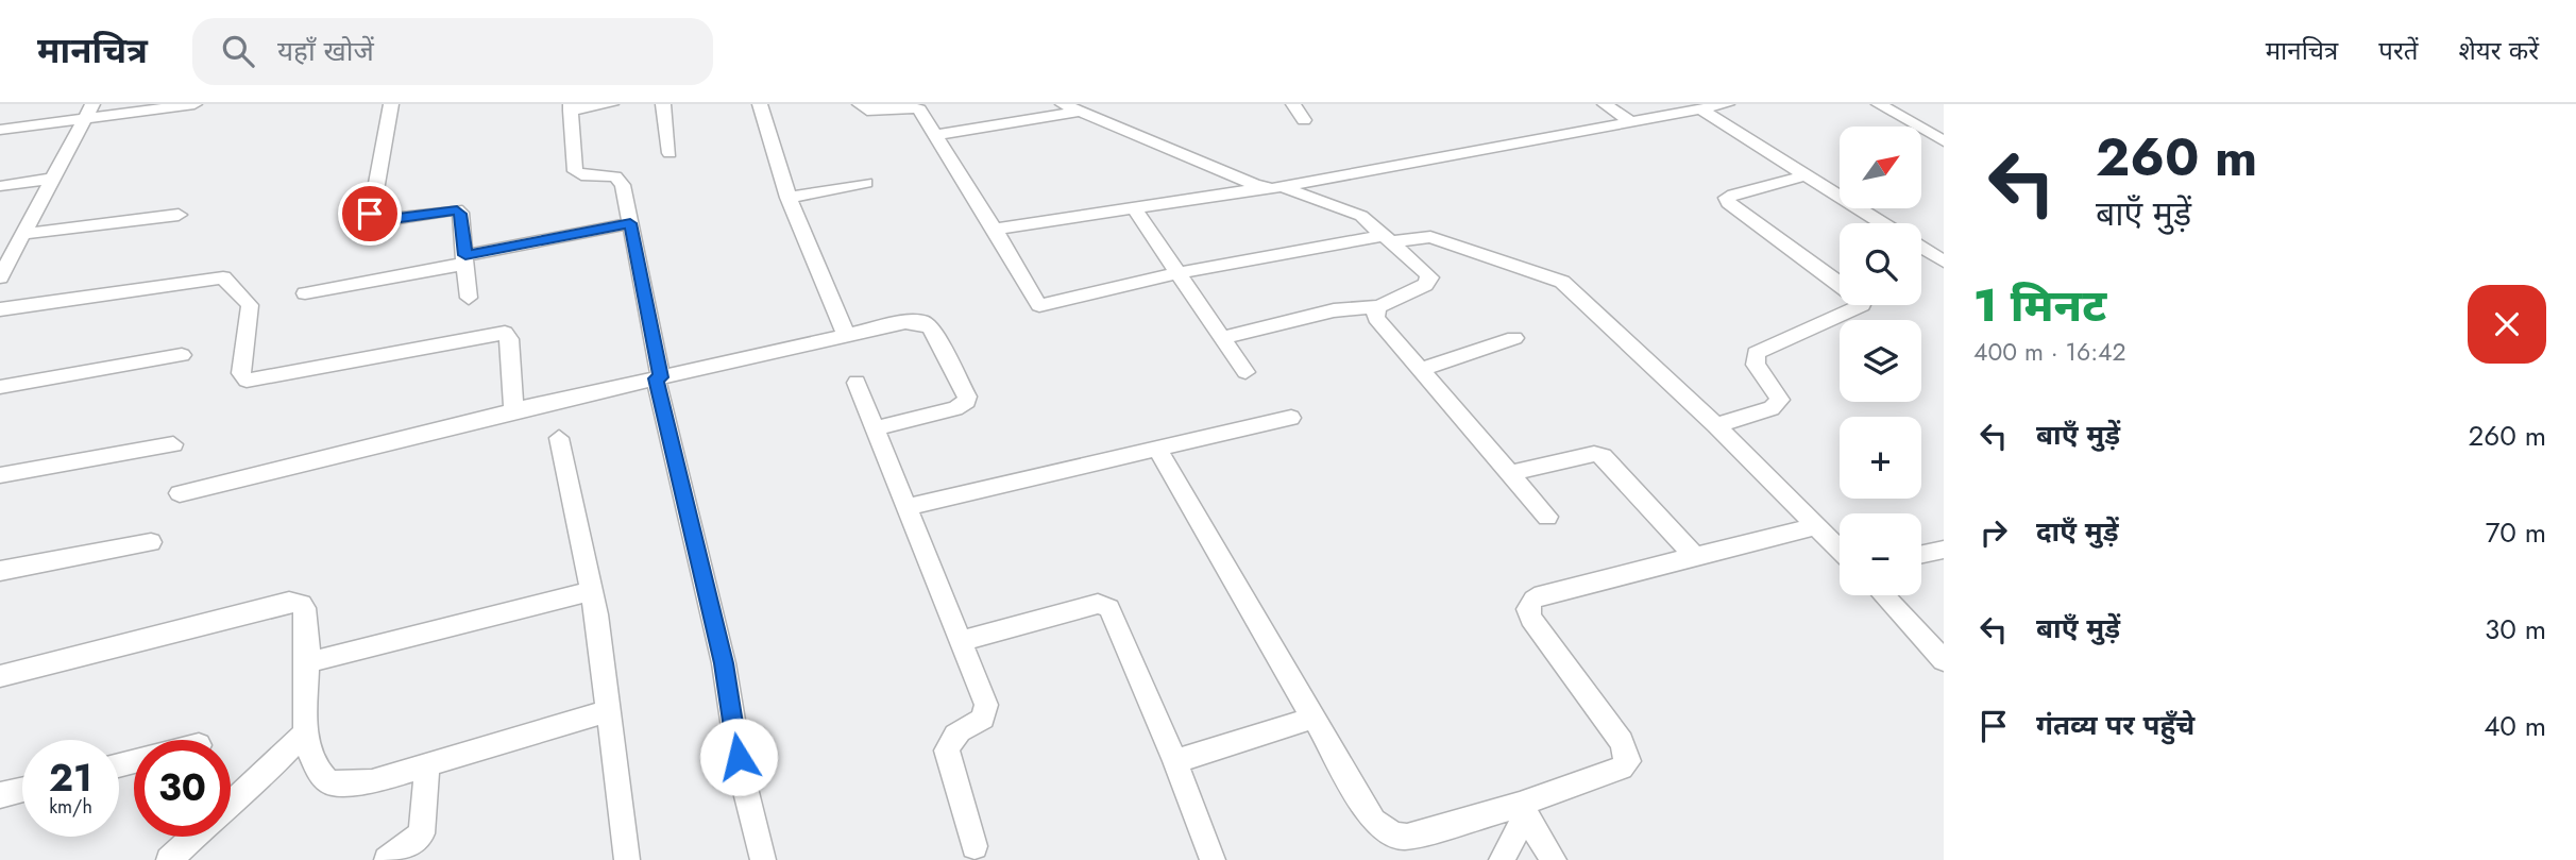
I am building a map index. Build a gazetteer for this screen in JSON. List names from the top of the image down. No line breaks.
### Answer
{"north":"top right","page":{"header":"मानचित्र","search":"यहाँ खोजें","nav":["मानचित्र","परतें","शेयर करें"],"turn":["260 m","बाएँ मुड़ें"],"map_buttons":["+","−"],"heading":["1 मिनट","400 m · 16:42"],"list":[{"name":"बाएँ मुड़ें","value":"260 m"},{"name":"दाएँ मुड़ें","value":"70 m"},{"name":"बाएँ मुड़ें","value":"30 m"},{"name":"गंतव्य पर पहुँचे","value":"40 m"}],"speed":"21 km/h","limit":"30"}}
